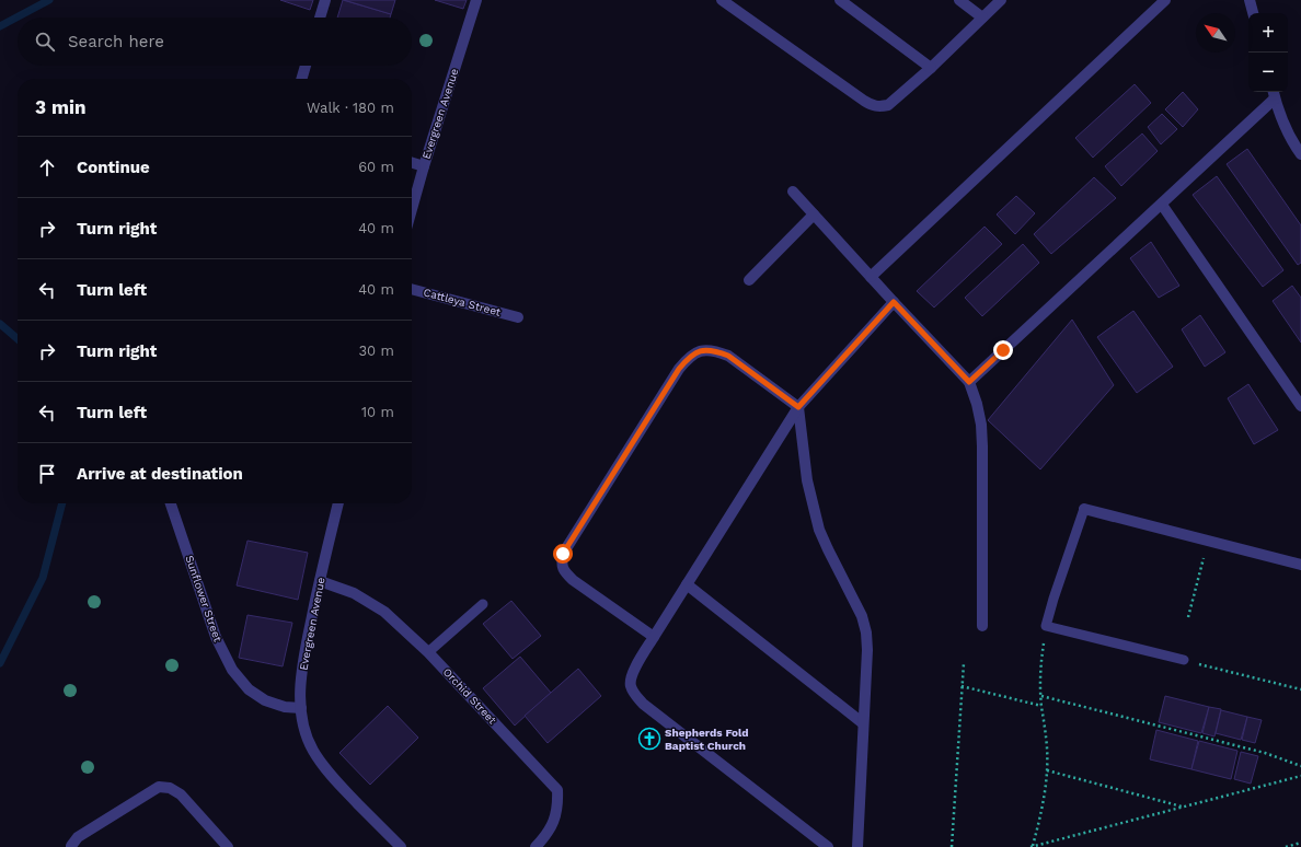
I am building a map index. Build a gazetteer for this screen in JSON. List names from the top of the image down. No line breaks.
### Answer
{"streets":{"street":["Evergreen Avenue","Cattleya Street","Sunflower Street","Orchid Street"]},"crossings":[["Evergreen Avenue","Sunflower Street"],["Evergreen Avenue","Orchid Street"]],"places":{"church":["Shepherds Fold Baptist Church"]},"north":"top left","page":{"map_buttons":["+","−"],"search":"Search here","heading":["3 min","Walk · 180 m"],"list":[["Continue","60 m"],["Turn right","40 m"],["Turn left","40 m"],["Turn right","30 m"],["Turn left","10 m"],"Arrive at destination"]}}
